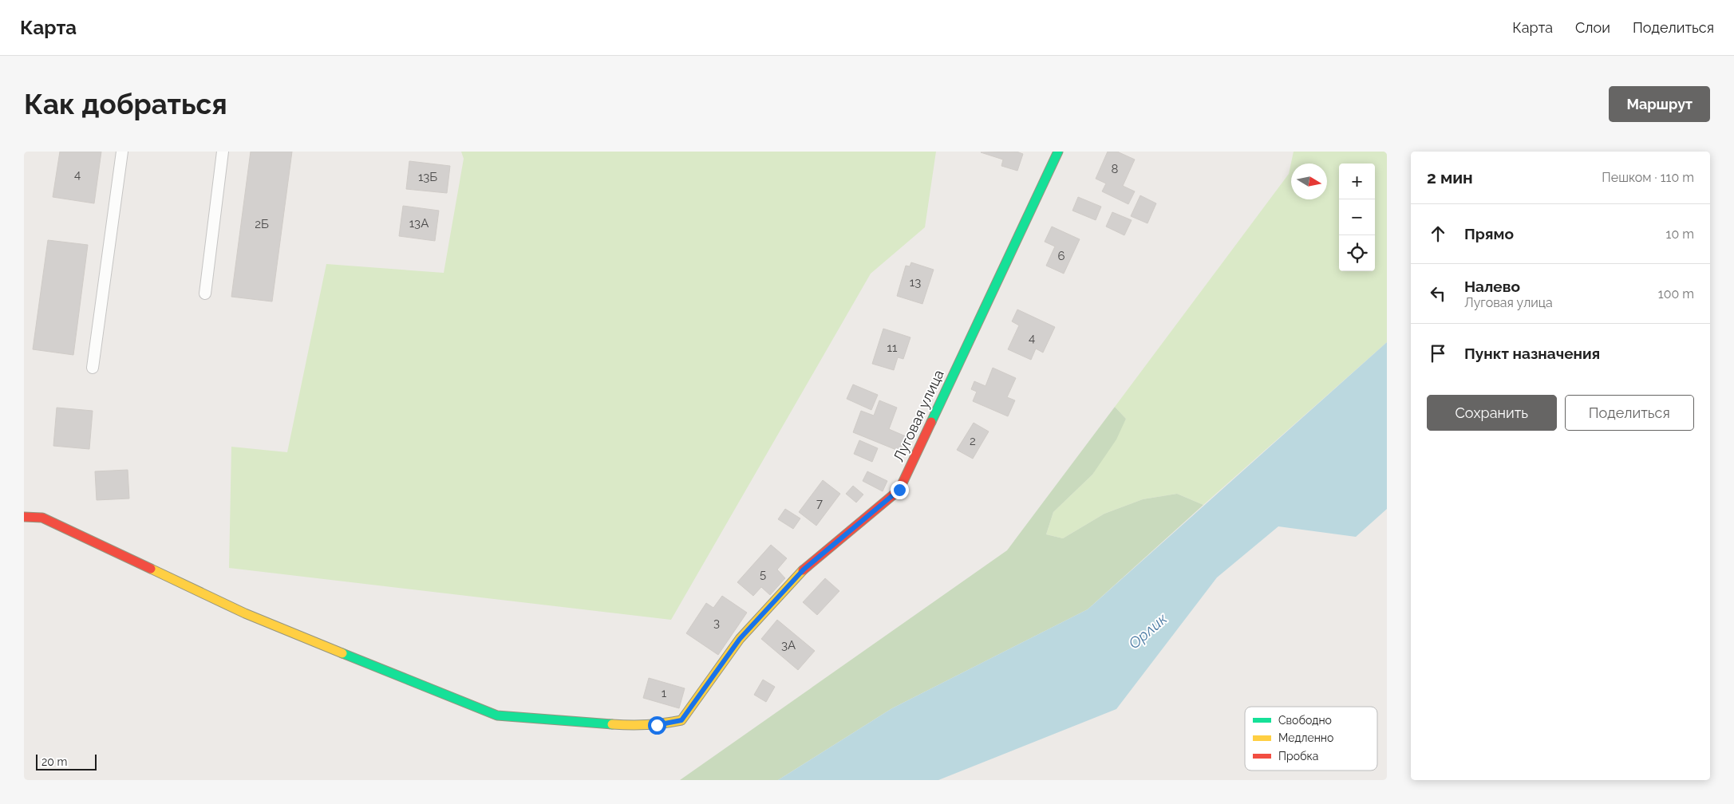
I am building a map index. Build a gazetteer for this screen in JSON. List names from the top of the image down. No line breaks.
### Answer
{"streets":{"street":["Луговая улица"]},"water":["Орлик"],"house_numbers":["8","4","13Б","13А","2Б","6","13","4","11","2","7","5","3","3А","1"],"legend":["Свободно","Медленно","Пробка"],"scale_bar":"20 m","north":"right","page":{"header":"Карта","nav":["Карта","Слои","Поделиться"],"buttons":["Маршрут",["Сохранить","Поделиться"]],"title":"Как добраться","heading":["2 мин","Пешком · 110 m"],"map_buttons":["+","−"],"list":[["Прямо","10 m"],["Налево","Луговая улица","100 m"],"Пункт назначения"],"scale":"20 m"}}
